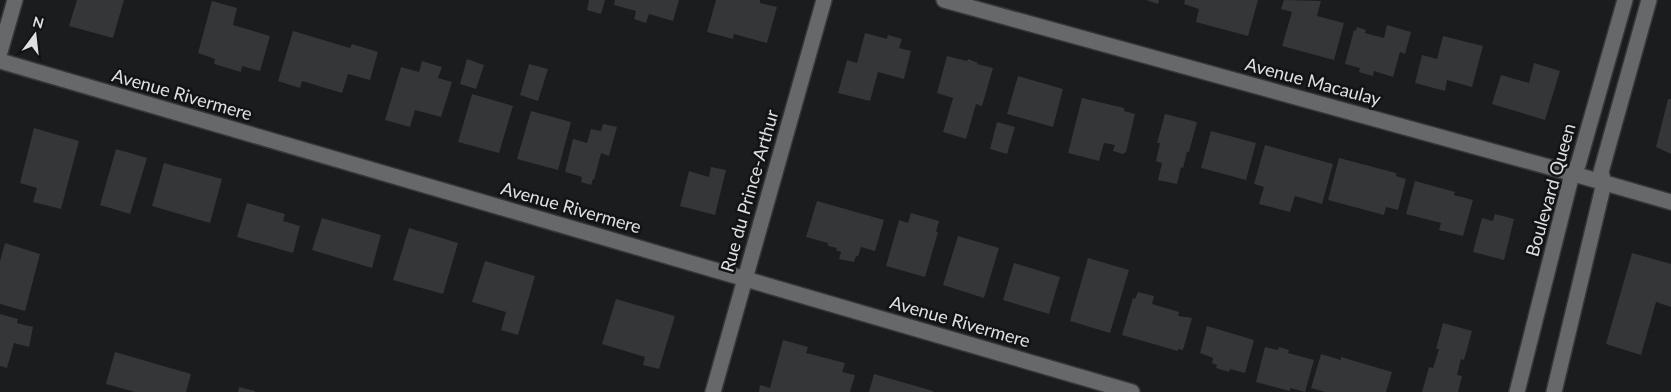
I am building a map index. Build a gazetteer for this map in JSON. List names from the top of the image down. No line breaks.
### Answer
{"streets":{"street":["Avenue Macaulay","Avenue Rivermere","Boulevard Queen","Rue du Prince-Arthur"]},"crossings":[["Avenue Macaulay","Boulevard Queen"],["Avenue Rivermere","Rue du Prince-Arthur"]],"north":"top"}
